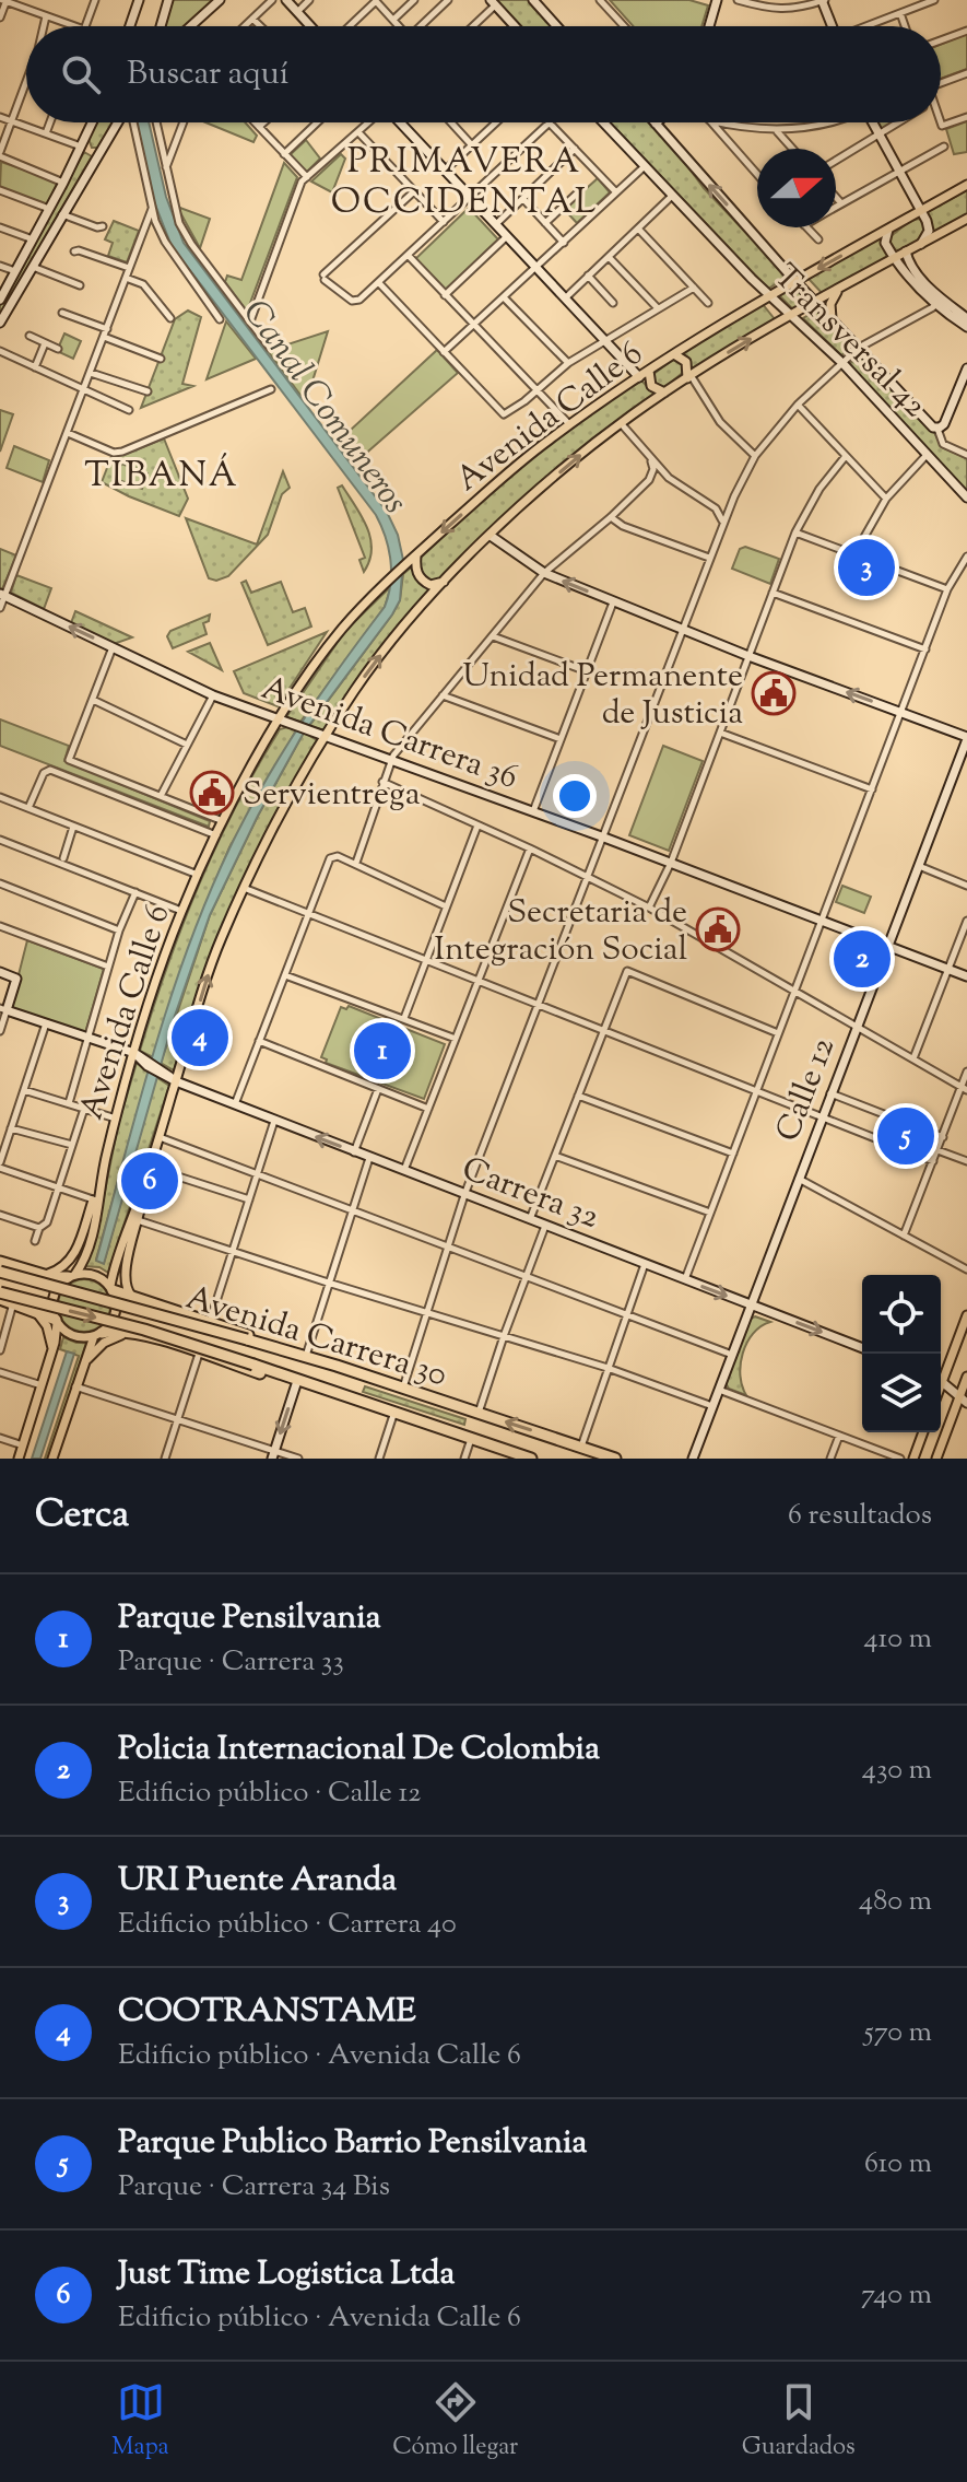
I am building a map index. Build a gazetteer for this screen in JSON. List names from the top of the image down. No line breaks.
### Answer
{"streets":{"highway":["Avenida Carrera 30"],"main road":["Avenida Calle 6"],"street":["Transversal 42","Avenida Carrera 36","Calle 12","Carrera 32"]},"crossings":[["Transversal 42","Avenida Calle 6"],["Avenida Calle 6","Avenida Carrera 36"],["Avenida Calle 6","Carrera 32"],["Avenida Carrera 36","Calle 12"],["Calle 12","Carrera 32"]],"districts":["PRIMAVERA OCCIDENTAL","TIBANÁ"],"water":["Canal Comuneros"],"places":{"public building":["Unidad Permanente de Justicia","Servientrega","Secretaria de Integración Social"]},"north":"right","page":{"search":"Buscar aquí","pins":["3","2","4","1","5","6"],"heading":["Cerca","6 resultados"],"list":[{"mark":"1","name":"Parque Pensilvania","note":"Parque · Carrera 33","value":"410 m"},{"mark":"2","name":"Policia Internacional De Colombia","note":"Edificio público · Calle 12","value":"430 m"},{"mark":"3","name":"URI Puente Aranda","note":"Edificio público · Carrera 40","value":"480 m"},{"mark":"4","name":"COOTRANSTAME","note":"Edificio público · Avenida Calle 6","value":"570 m"},{"mark":"5","name":"Parque Publico Barrio Pensilvania","note":"Parque · Carrera 34 Bis","value":"610 m"},{"mark":"6","name":"Just Time Logistica Ltda","note":"Edificio público · Avenida Calle 6","value":"740 m"}],"nav":["Mapa","Cómo llegar","Guardados"]}}
